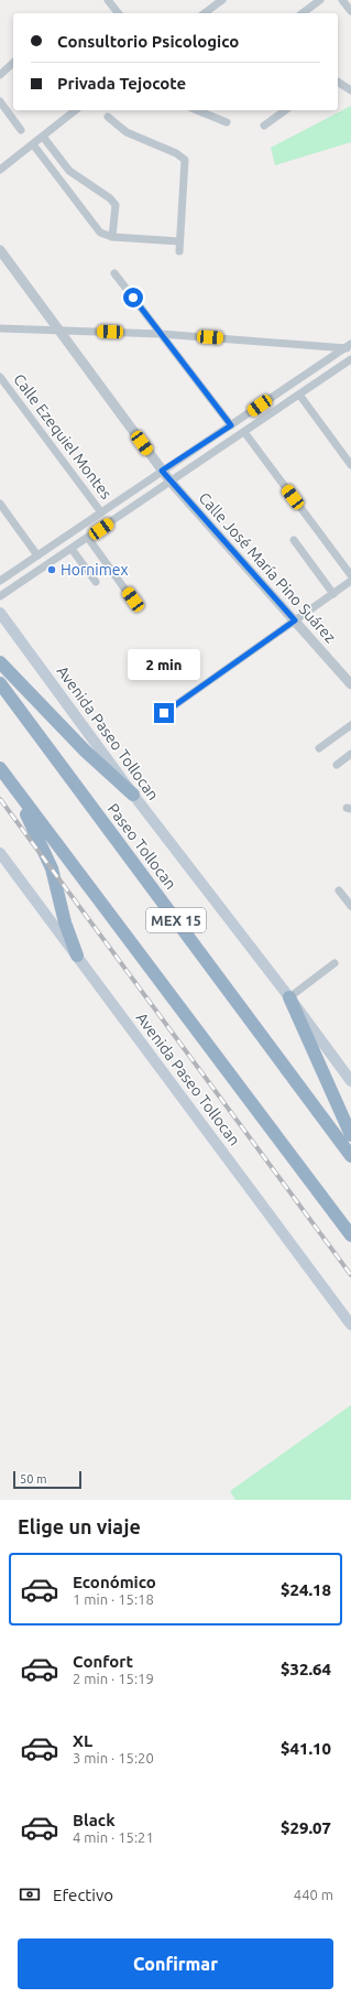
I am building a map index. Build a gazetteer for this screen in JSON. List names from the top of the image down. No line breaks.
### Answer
{"streets":{"highway":["Paseo Tollocan","MEX 15"],"main road":["Avenida Paseo Tollocan"],"street":["Calle Ezequiel Montes","Calle José María Pino Suárez"]},"places":["Hornimex"],"scale_bar":"50 m","page":{"banner":["Consultorio Psicologico","Privada Tejocote"],"bubble":"2 min","scale":"50 m","heading":"Elige un viaje","list":[{"name":"Económico","note":"1 min · 15:18","value":"$24.18"},{"name":"Confort","note":"2 min · 15:19","value":"$32.64"},{"name":"XL","note":"3 min · 15:20","value":"$41.10"},{"name":"Black","note":"4 min · 15:21","value":"$29.07"}],"pay":["Efectivo","440 m"],"buttons":"Confirmar"}}
